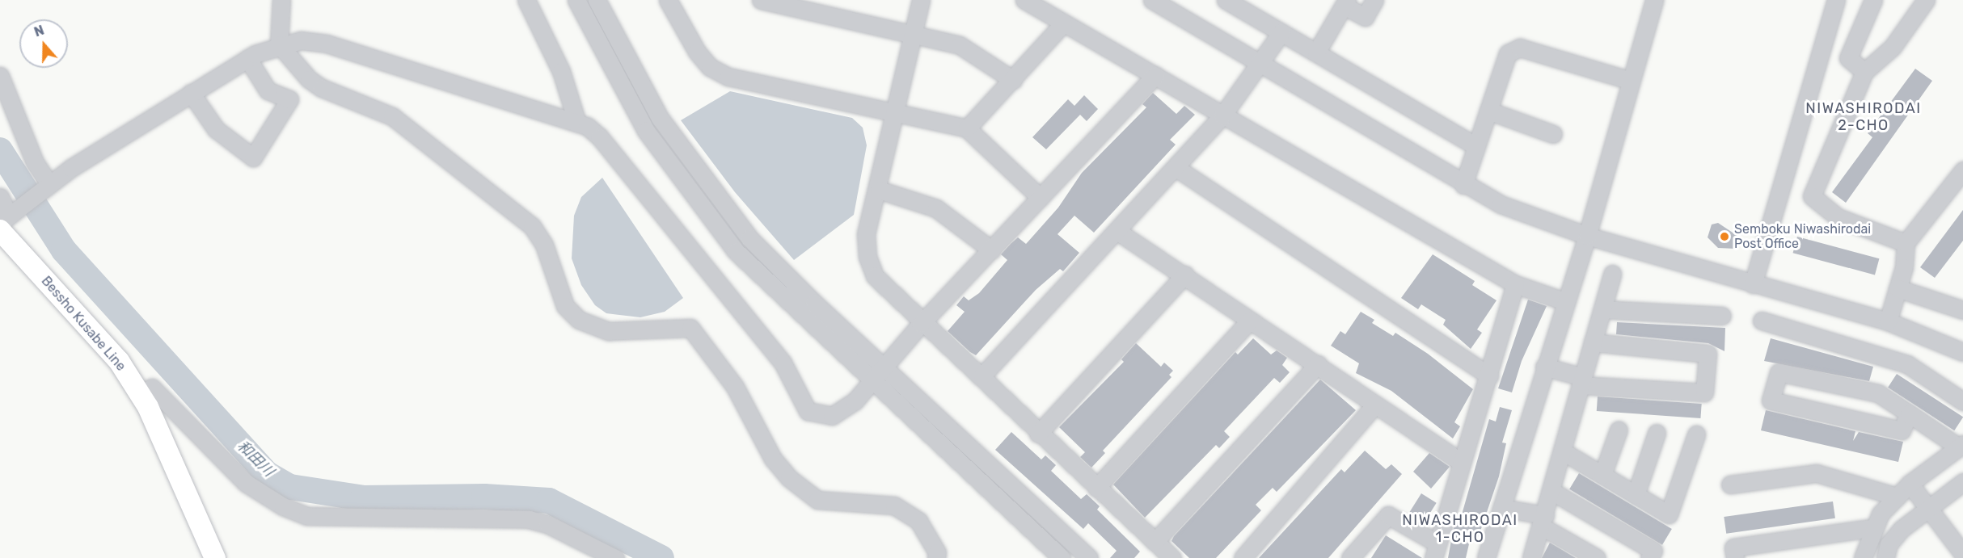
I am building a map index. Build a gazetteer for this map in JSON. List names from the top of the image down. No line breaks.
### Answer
{"streets":{"main road":["Bessho Kusabe Line"]},"districts":["NIWASHIRODAI 2-CHO","NIWASHIRODAI 1-CHO"],"water":["和田川"],"places":["Semboku Niwashirodai Post Office"],"north":"top"}
